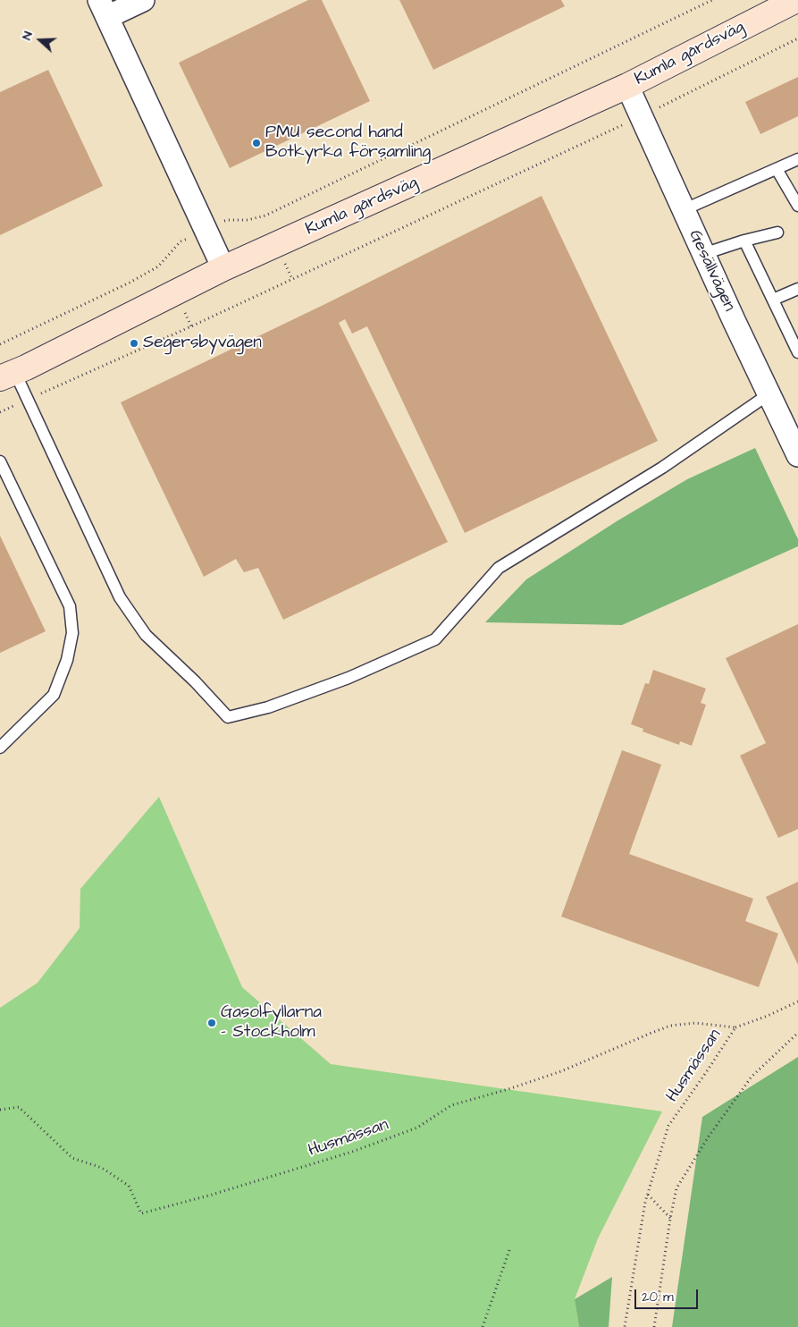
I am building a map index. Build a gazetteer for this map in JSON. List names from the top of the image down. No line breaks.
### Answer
{"streets":{"street":["Kumla gårdsväg","Gesällvägen"],"path":["Husmässan"]},"crossings":[["Kumla gårdsväg","Gesällvägen"]],"places":["PMU second hand Botkyrka församling","Segersbyvägen","Gasolfyllarna - Stockholm"],"scale_bar":"20 m","north":"left"}
